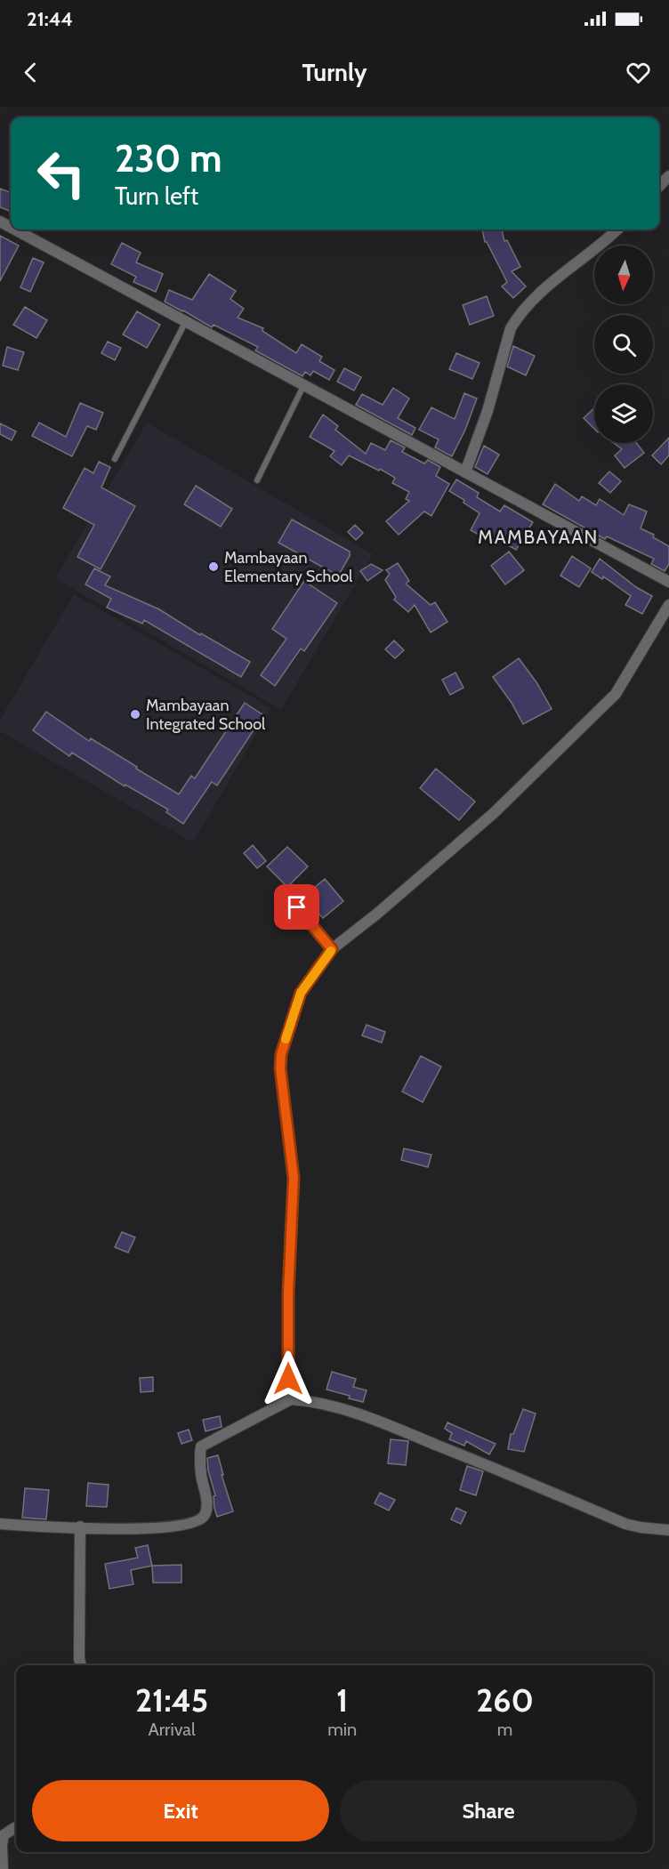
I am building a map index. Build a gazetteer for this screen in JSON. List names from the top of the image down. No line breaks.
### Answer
{"districts":["MAMBAYAAN"],"places":["Mambayaan Elementary School","Mambayaan Integrated School"],"north":"bottom","page":{"status":"21:44","header":"Turnly","turn":["230 m","Turn left"],"eta":["21:45","Arrival","1","min","260","m"],"buttons":["Exit","Share"]}}
